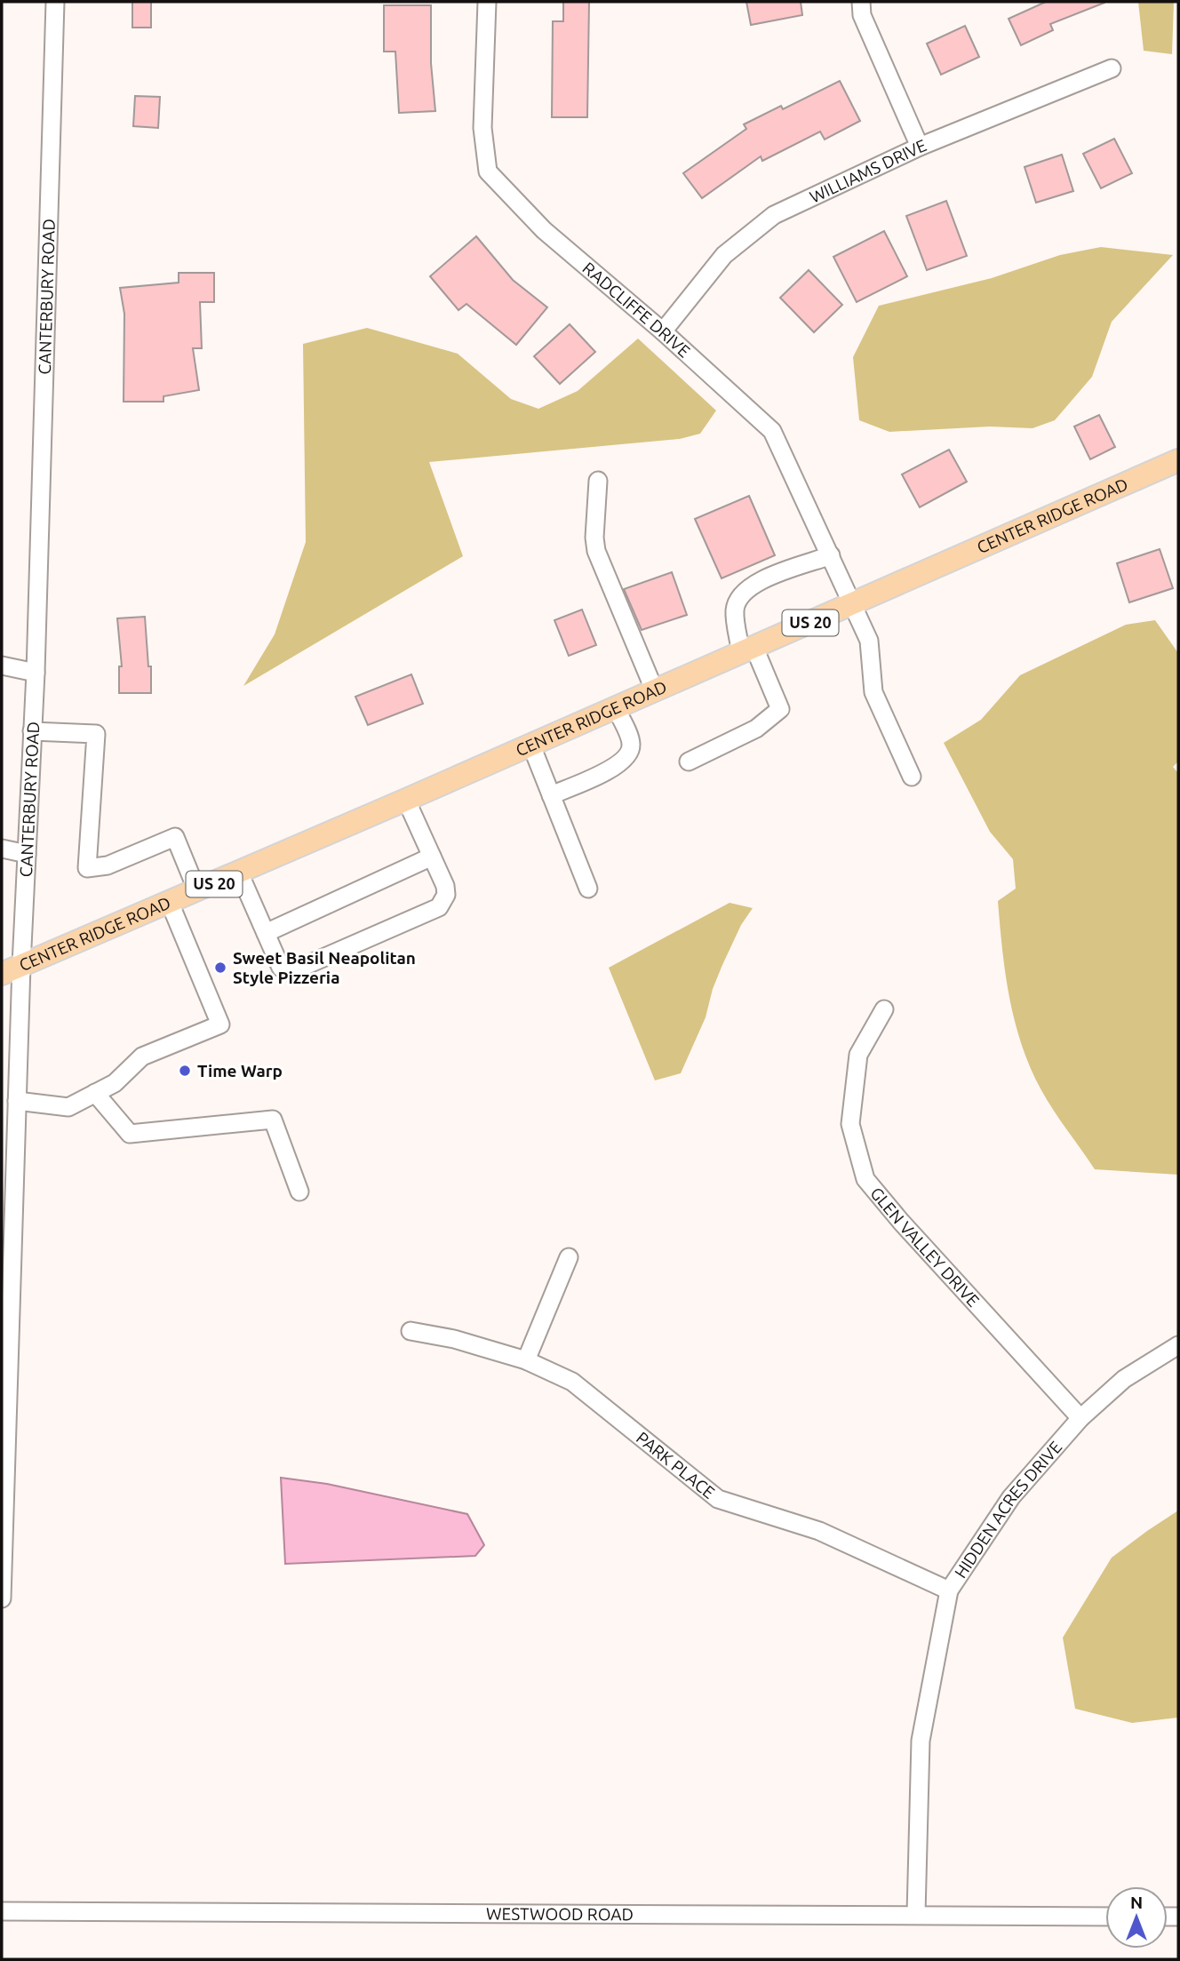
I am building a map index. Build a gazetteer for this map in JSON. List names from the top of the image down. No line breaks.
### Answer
{"streets":{"main road":["CENTER RIDGE ROAD","US 20"],"street":["WILLIAMS DRIVE","CANTERBURY ROAD","RADCLIFFE DRIVE","GLEN VALLEY DRIVE","PARK PLACE","HIDDEN ACRES DRIVE","WESTWOOD ROAD"]},"crossings":[["WILLIAMS DRIVE","RADCLIFFE DRIVE"],["CANTERBURY ROAD","CENTER RIDGE ROAD"],["RADCLIFFE DRIVE","CENTER RIDGE ROAD"],["GLEN VALLEY DRIVE","HIDDEN ACRES DRIVE"],["PARK PLACE","HIDDEN ACRES DRIVE"],["HIDDEN ACRES DRIVE","WESTWOOD ROAD"]],"places":["Sweet Basil Neapolitan Style Pizzeria","Time Warp"],"north":"top"}
